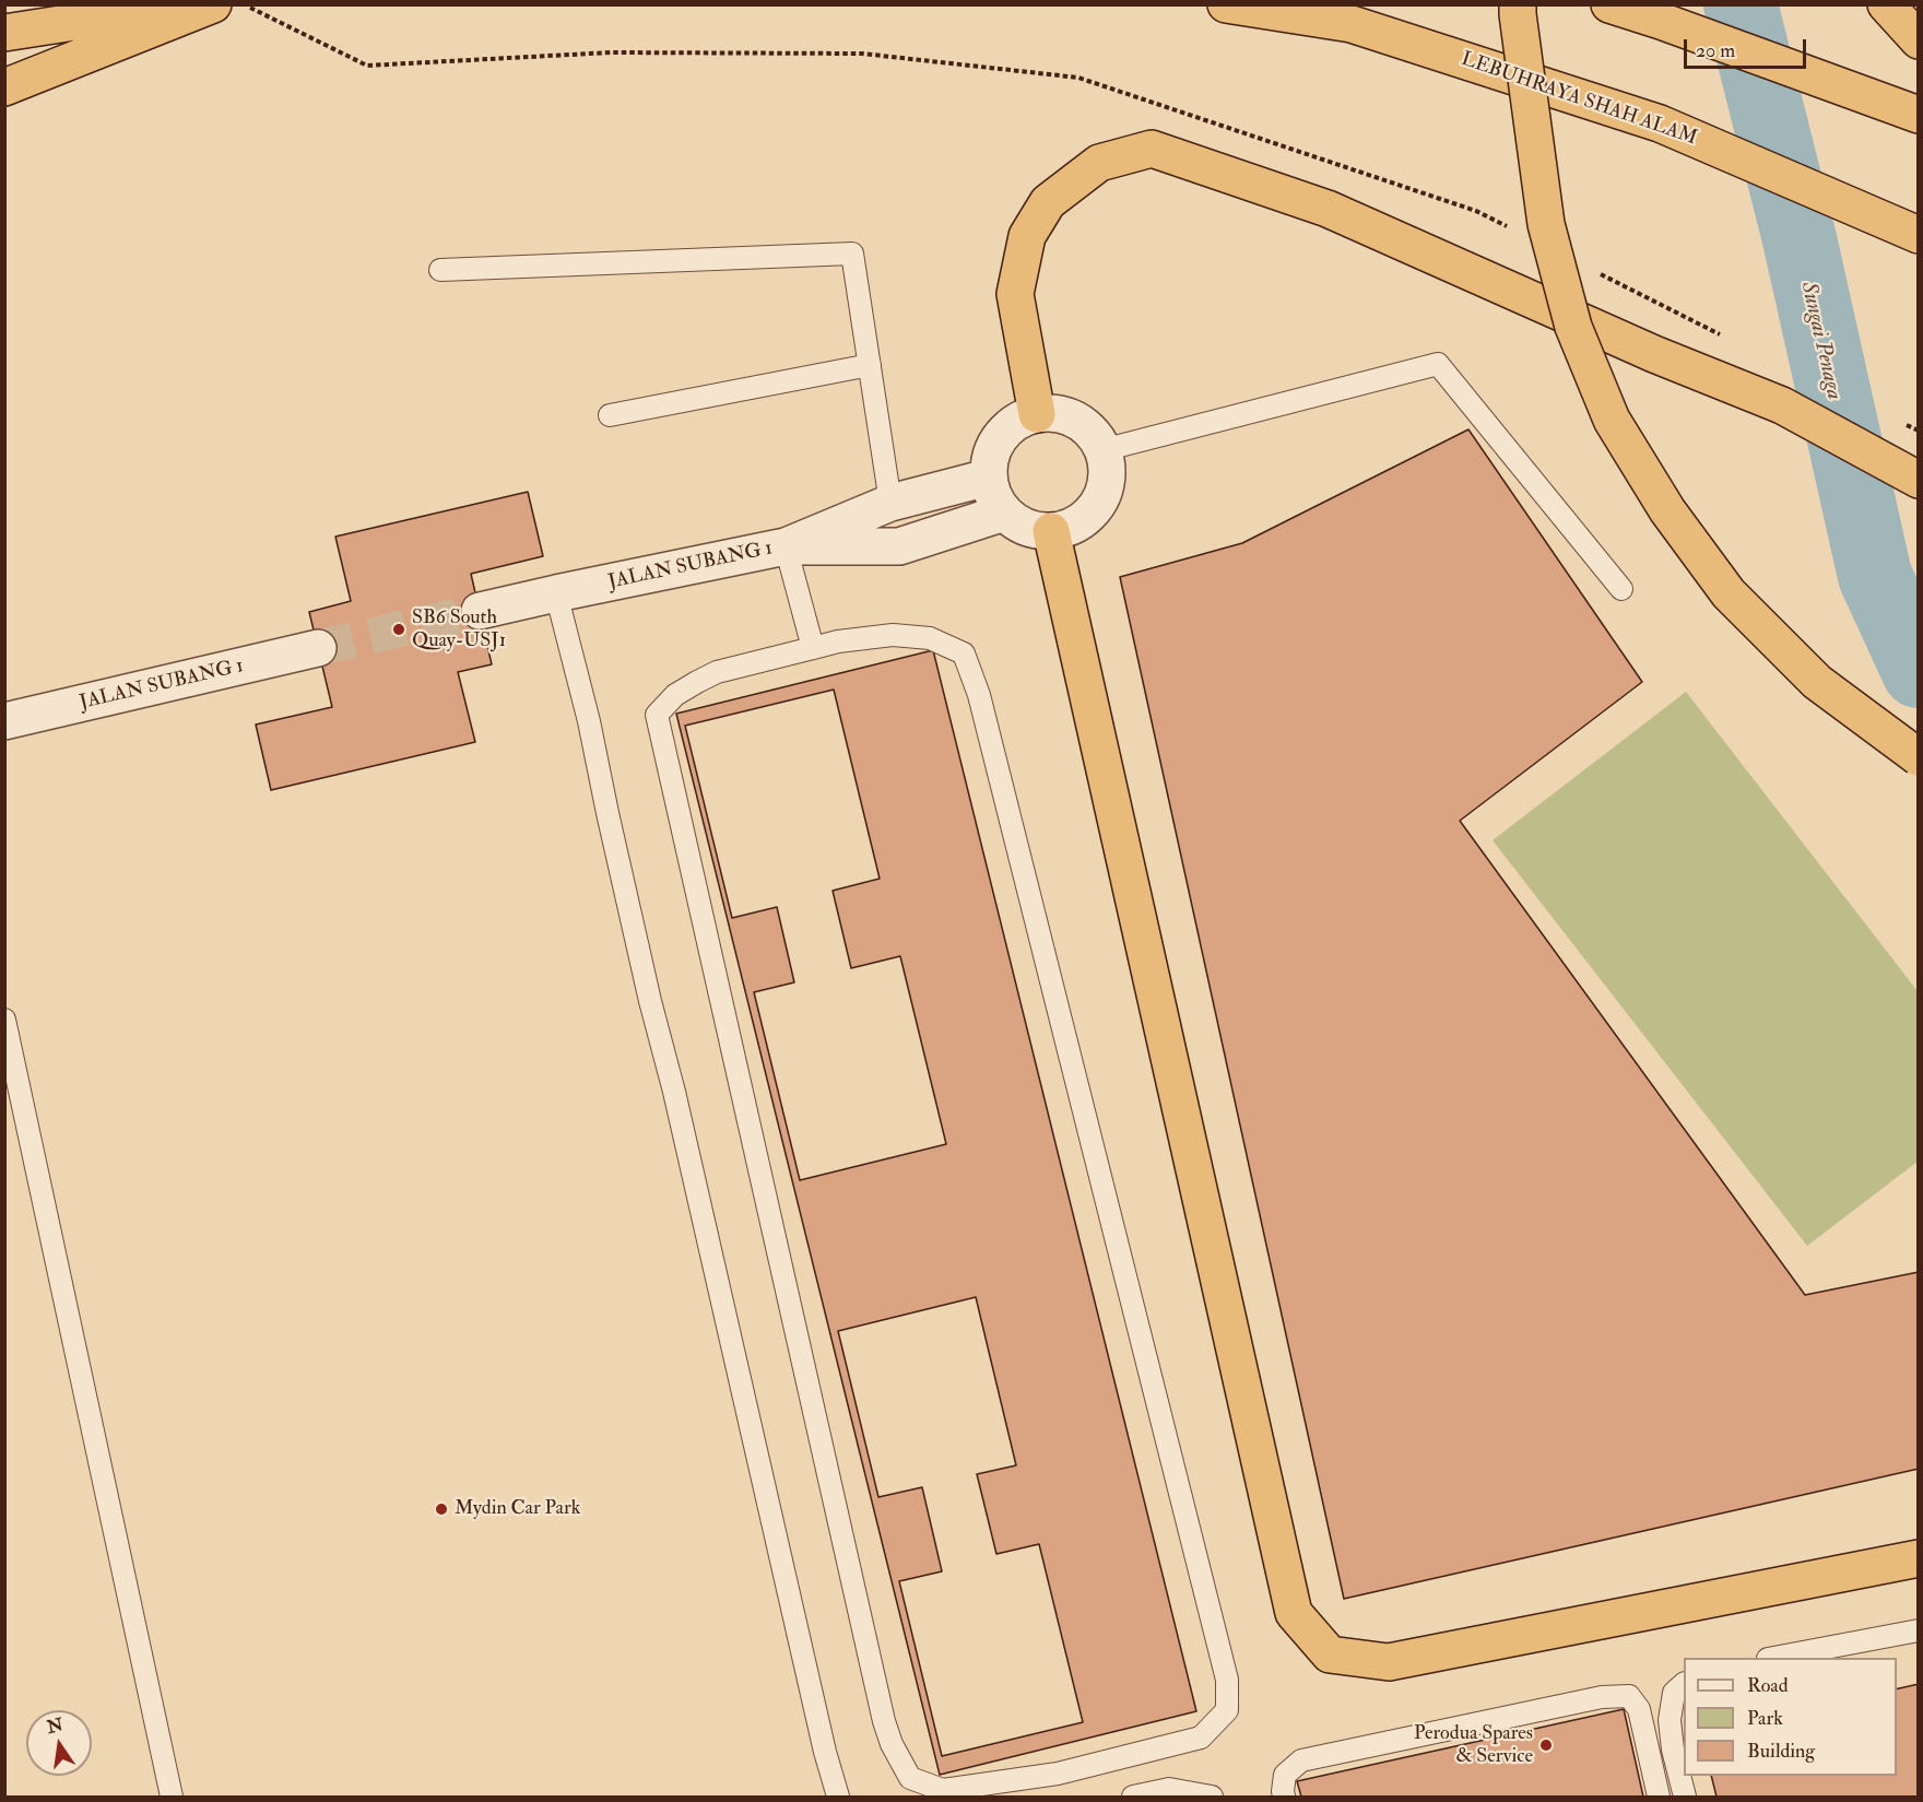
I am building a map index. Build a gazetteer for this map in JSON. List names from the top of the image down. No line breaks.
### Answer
{"streets":{"highway":["LEBUHRAYA SHAH ALAM"],"street":["JALAN SUBANG 1"]},"water":["Sungai Penaga"],"places":["SB6 South Quay-USJ1","Mydin Car Park","Perodua Spares & Service"],"legend":["Road","Park","Building"],"scale_bar":"20 m","north":"top"}
